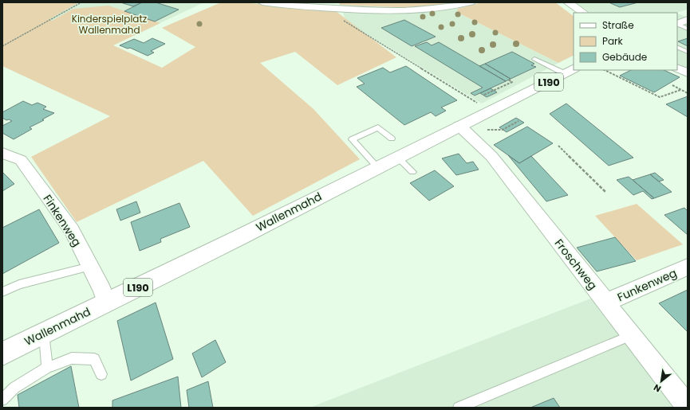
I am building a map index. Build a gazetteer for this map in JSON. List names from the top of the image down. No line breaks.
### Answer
{"streets":{"main road":["L190","Wallenmahd"],"street":["Finkenweg","Froschweg","Funkenweg"]},"crossings":[["Wallenmahd","Finkenweg"],["Wallenmahd","Froschweg"],["Froschweg","Funkenweg"]],"parks":["Kinderspielplatz Wallenmahd"],"legend":["Straße","Park","Gebäude"],"north":"bottom left"}
